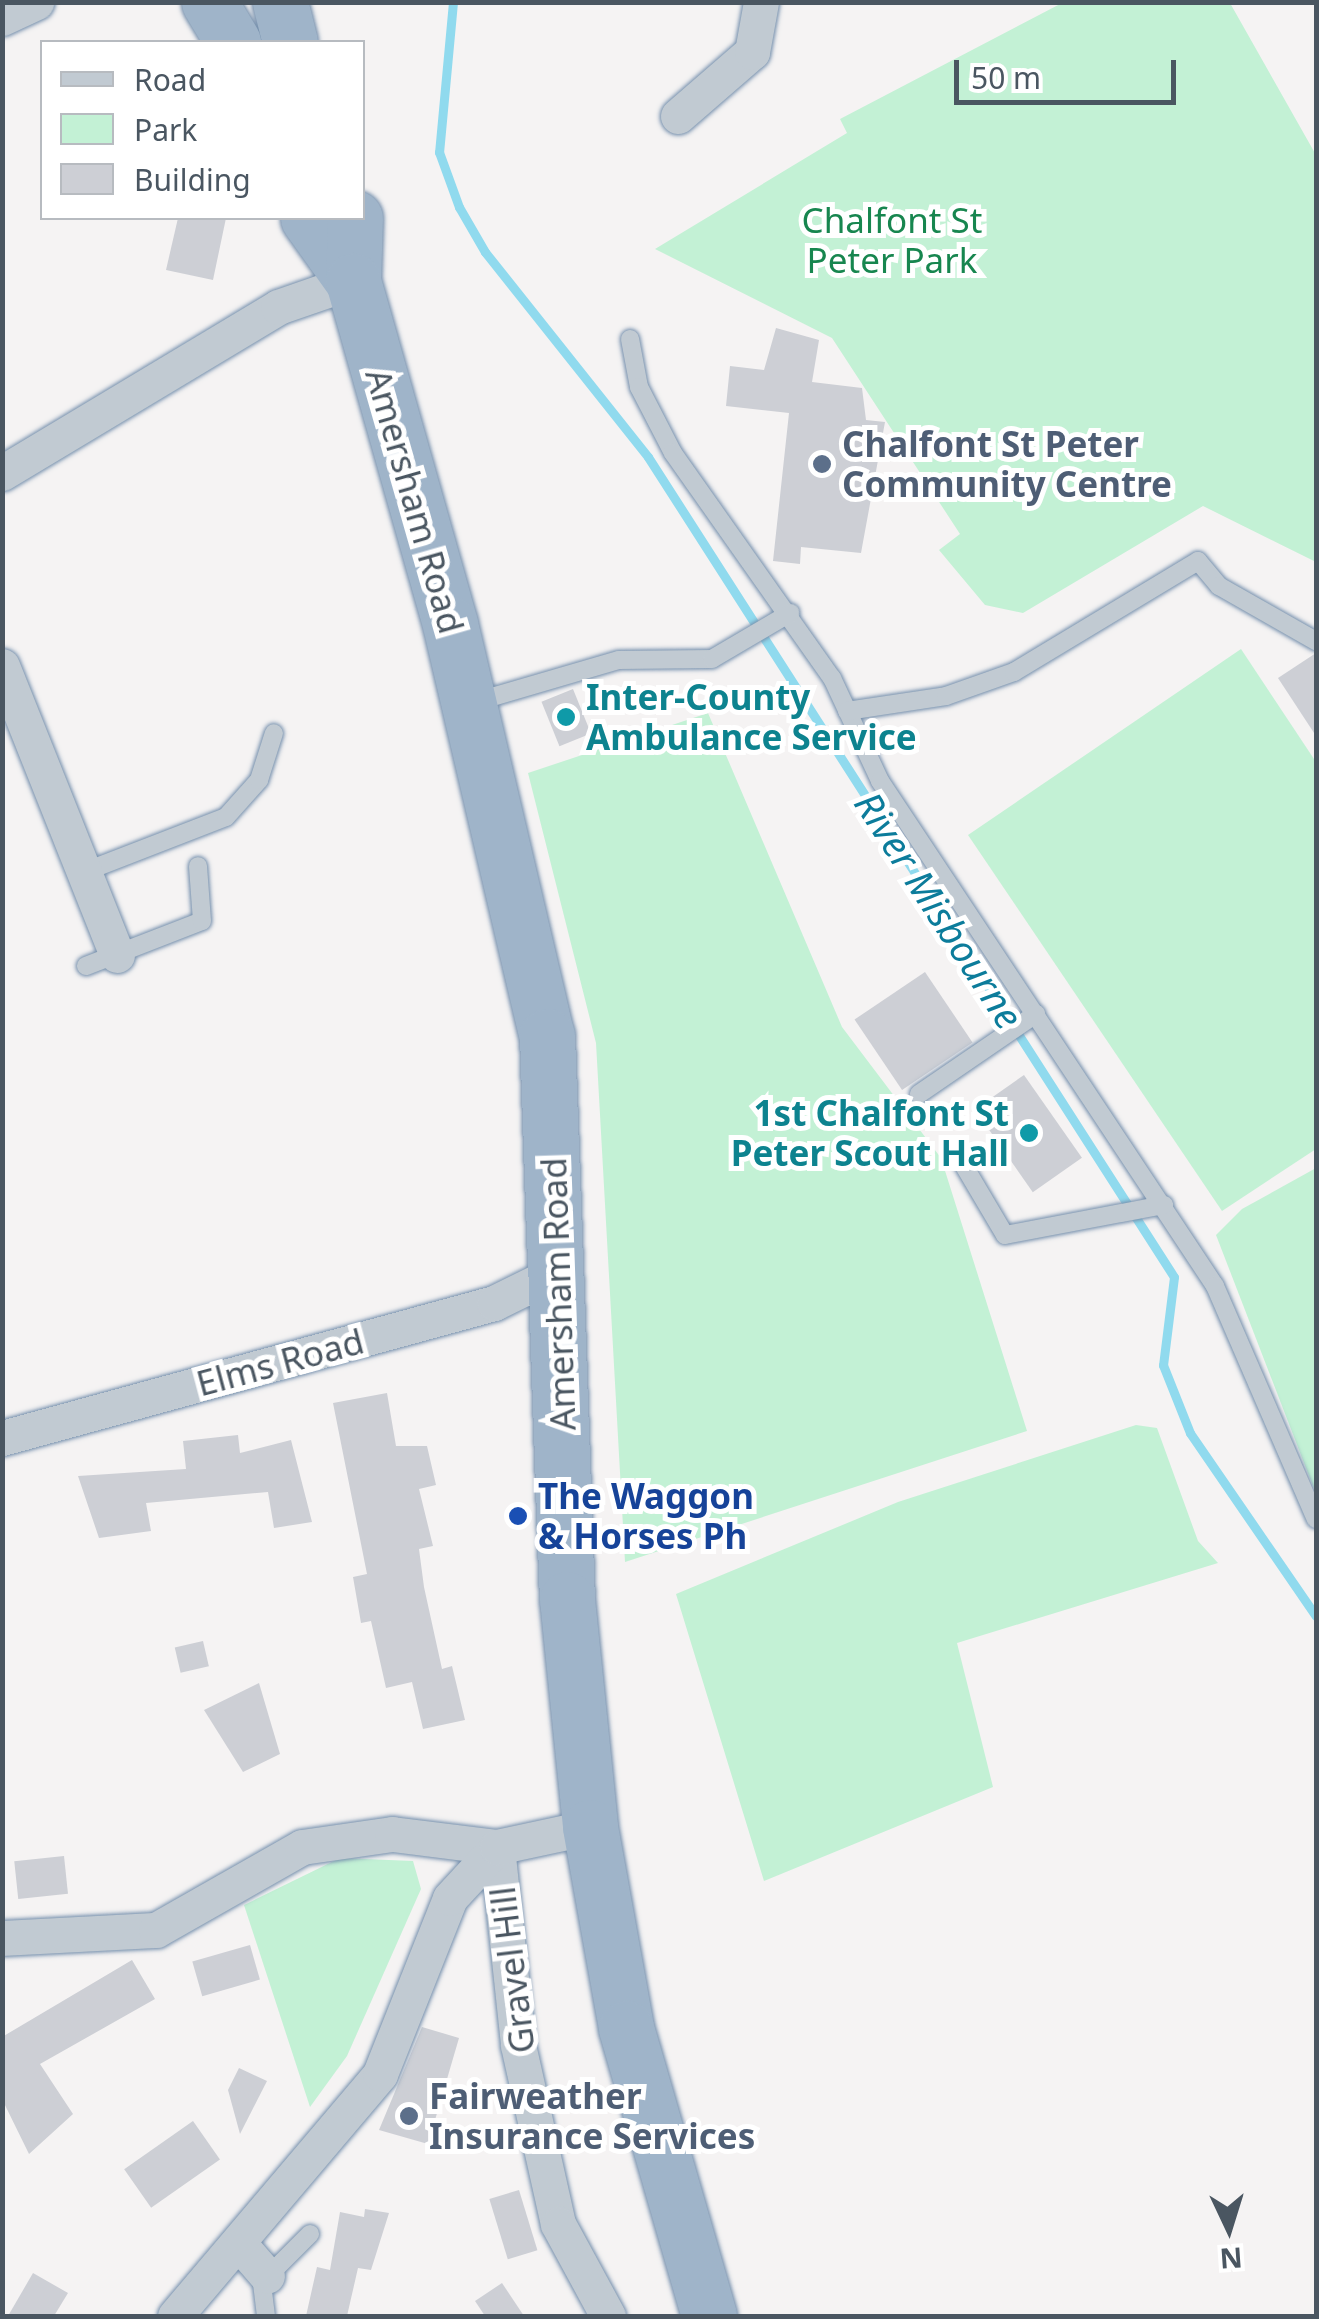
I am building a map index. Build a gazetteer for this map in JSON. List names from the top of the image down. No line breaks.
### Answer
{"streets":{"highway":["Amersham Road"],"street":["Elms Road","Gravel Hill"]},"crossings":[["Amersham Road","Elms Road"]],"water":["River Misbourne"],"parks":["Chalfont St Peter Park"],"places":["Chalfont St Peter Community Centre","Inter-County Ambulance Service","1st Chalfont St Peter Scout Hall","The Waggon & Horses Ph","Fairweather Insurance Services"],"legend":["Road","Park","Building"],"scale_bar":"50 m","north":"bottom"}
